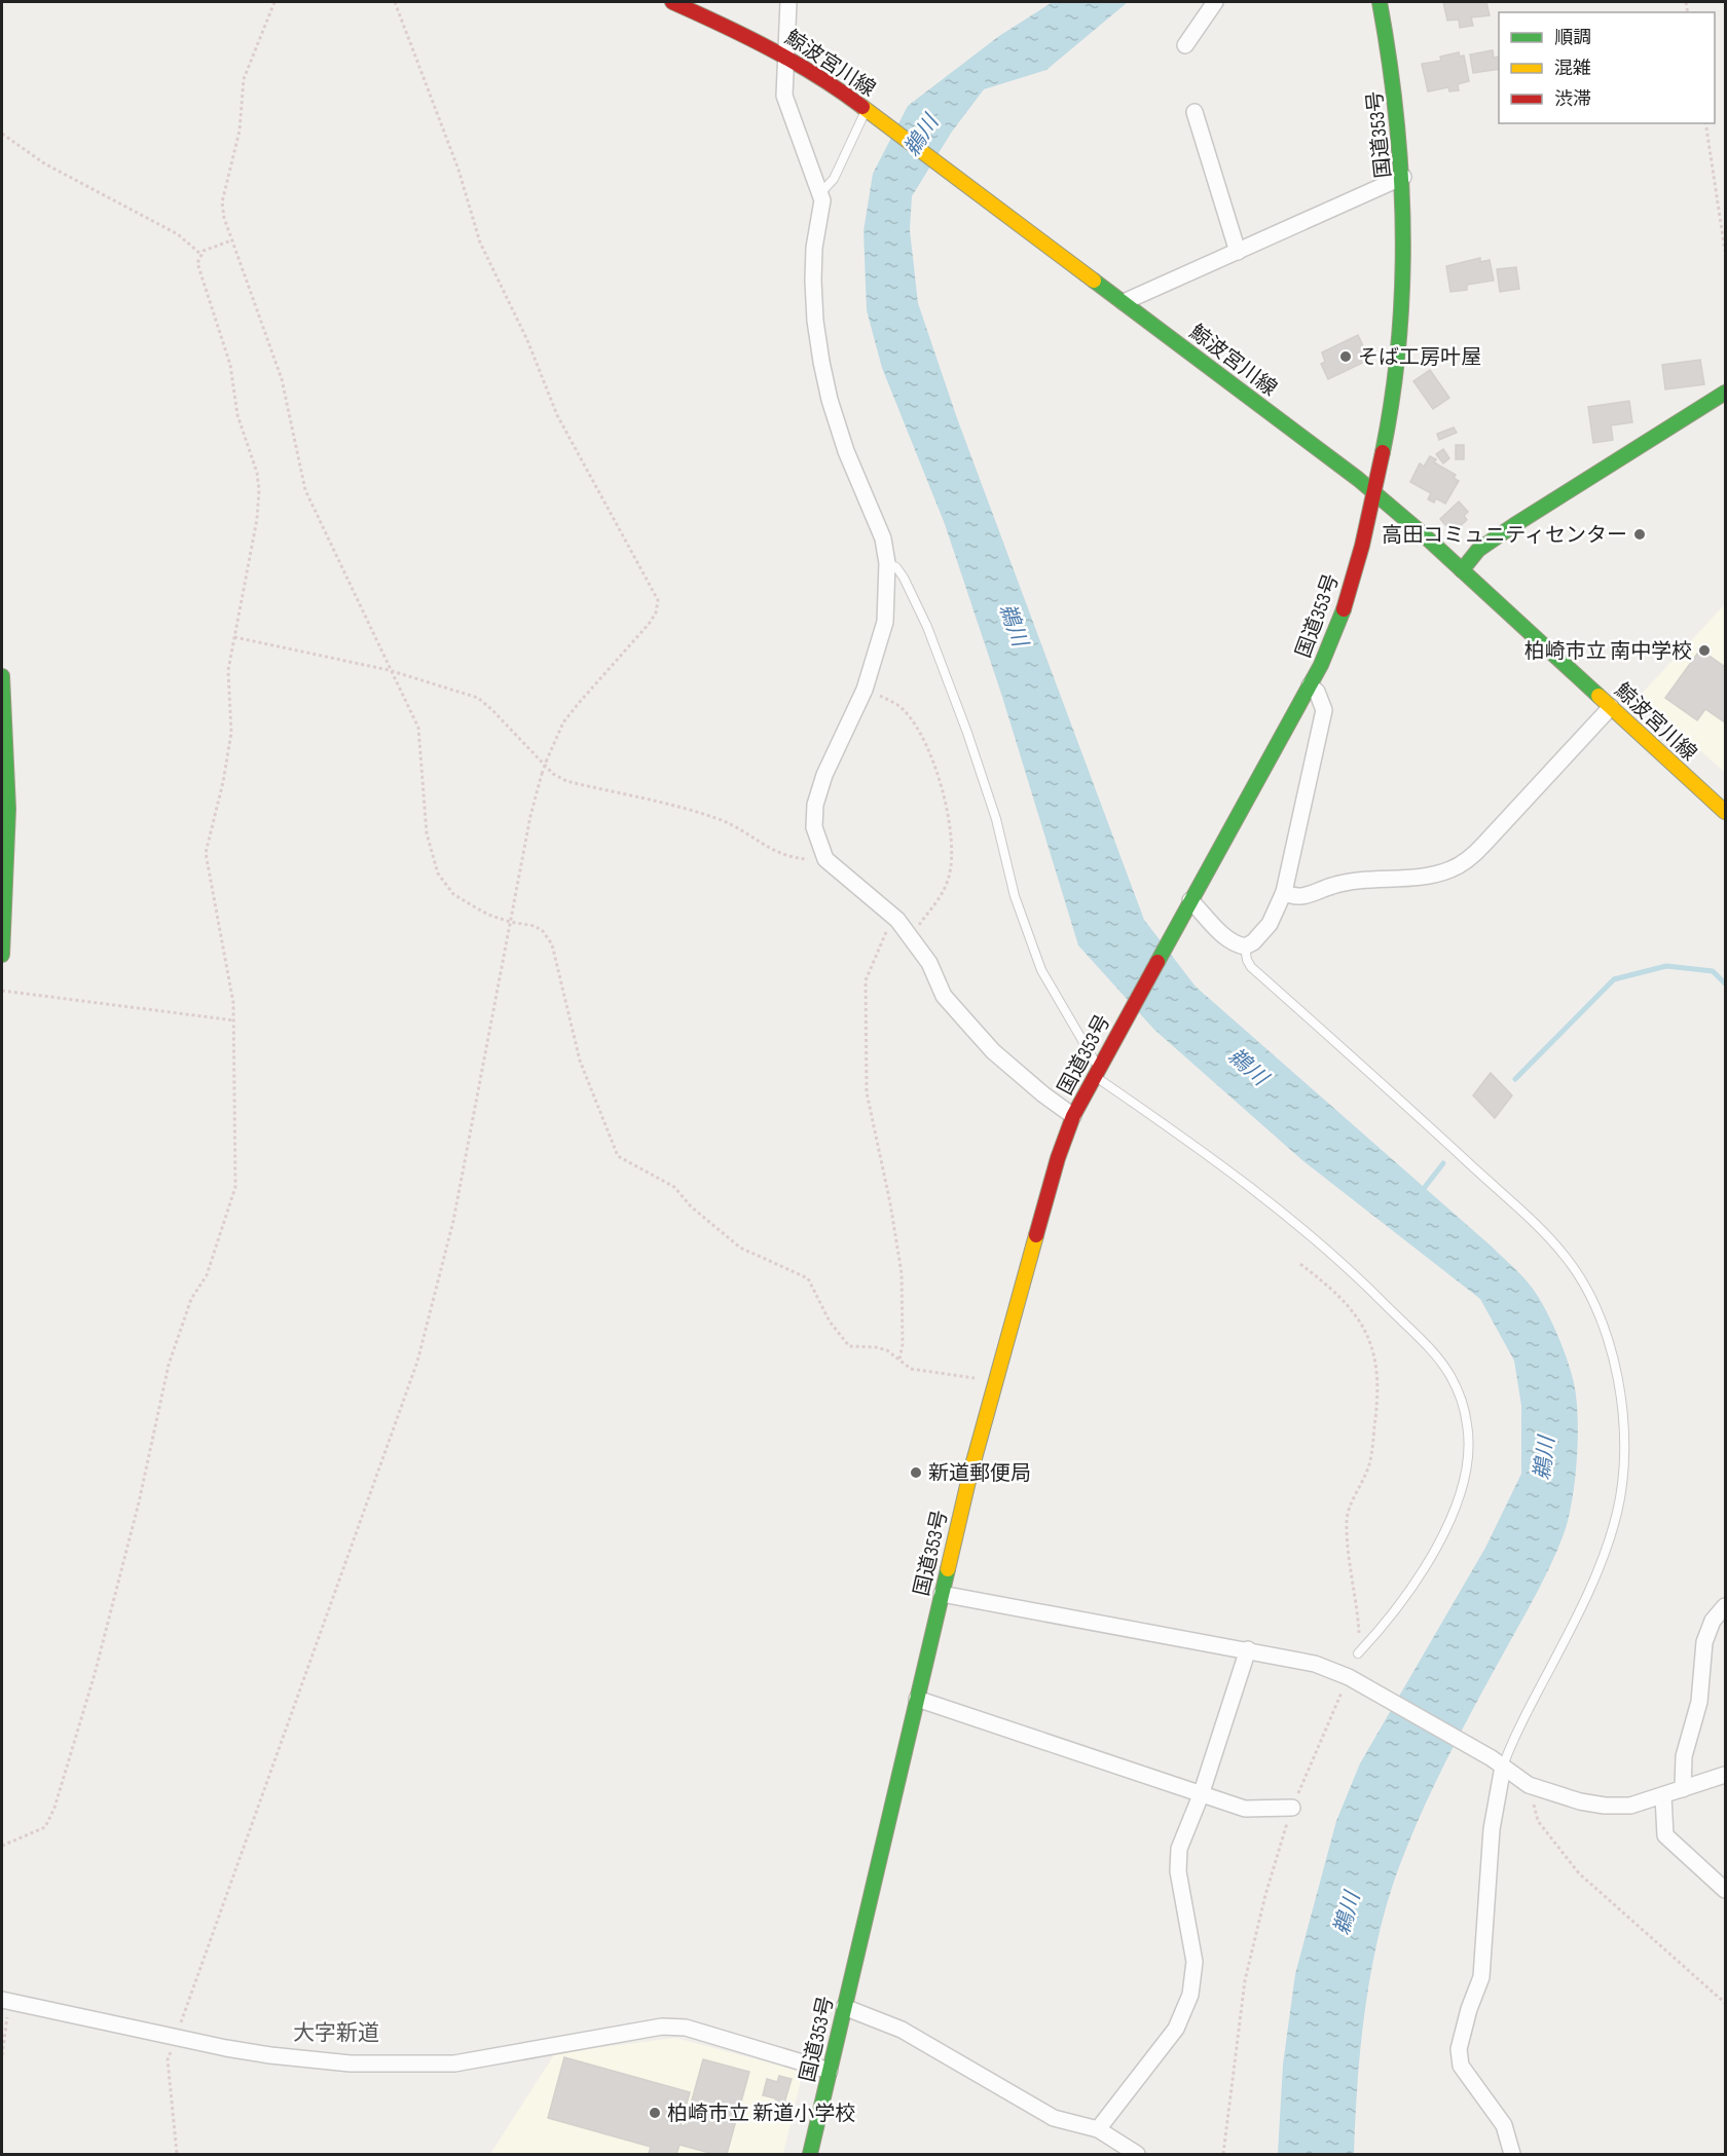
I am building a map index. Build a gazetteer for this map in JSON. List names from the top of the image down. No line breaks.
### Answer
{"streets":{"main road":["鯨波宮川線","国道353号"]},"crossings":[["鯨波宮川線","国道353号"]],"districts":["大字新道"],"water":["鵜川"],"places":["そば工房叶屋","高田コミュニティセンター","柏崎市立 南中学校","新道郵便局","柏崎市立 新道小学校"],"legend":["順調","混雑","渋滞"]}
